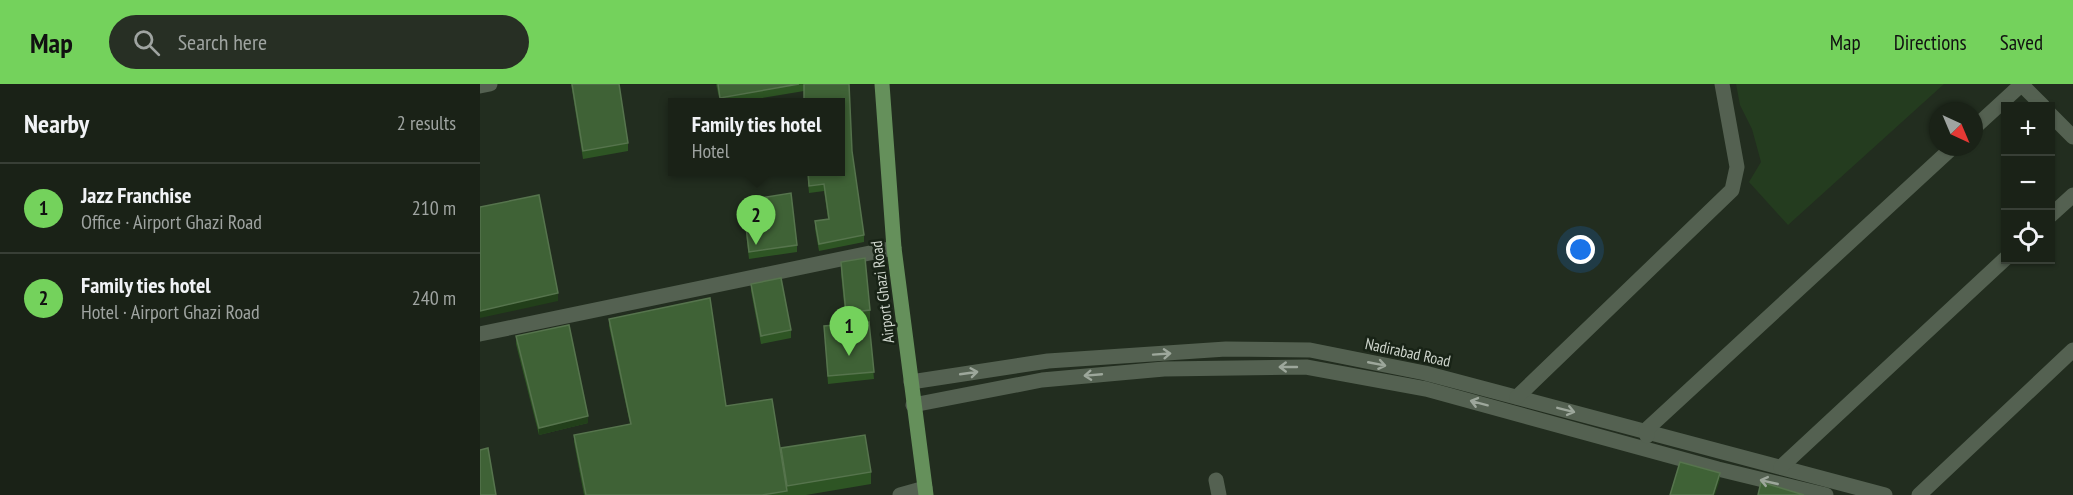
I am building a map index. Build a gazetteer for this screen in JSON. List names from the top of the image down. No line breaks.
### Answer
{"streets":{"main road":["Airport Ghazi Road"],"street":["Nadirabad Road"]},"crossings":[["Airport Ghazi Road","Nadirabad Road"]],"north":"bottom right","page":{"header":"Map","search":"Search here","nav":["Map","Directions","Saved"],"heading":["Nearby","2 results"],"popup":["Family ties hotel","Hotel"],"map_buttons":["+","−"],"list":[{"mark":"1","name":"Jazz Franchise","note":"Office · Airport Ghazi Road","value":"210 m"},{"mark":"2","name":"Family ties hotel","note":"Hotel · Airport Ghazi Road","value":"240 m"}],"pins":["2","1"]}}
